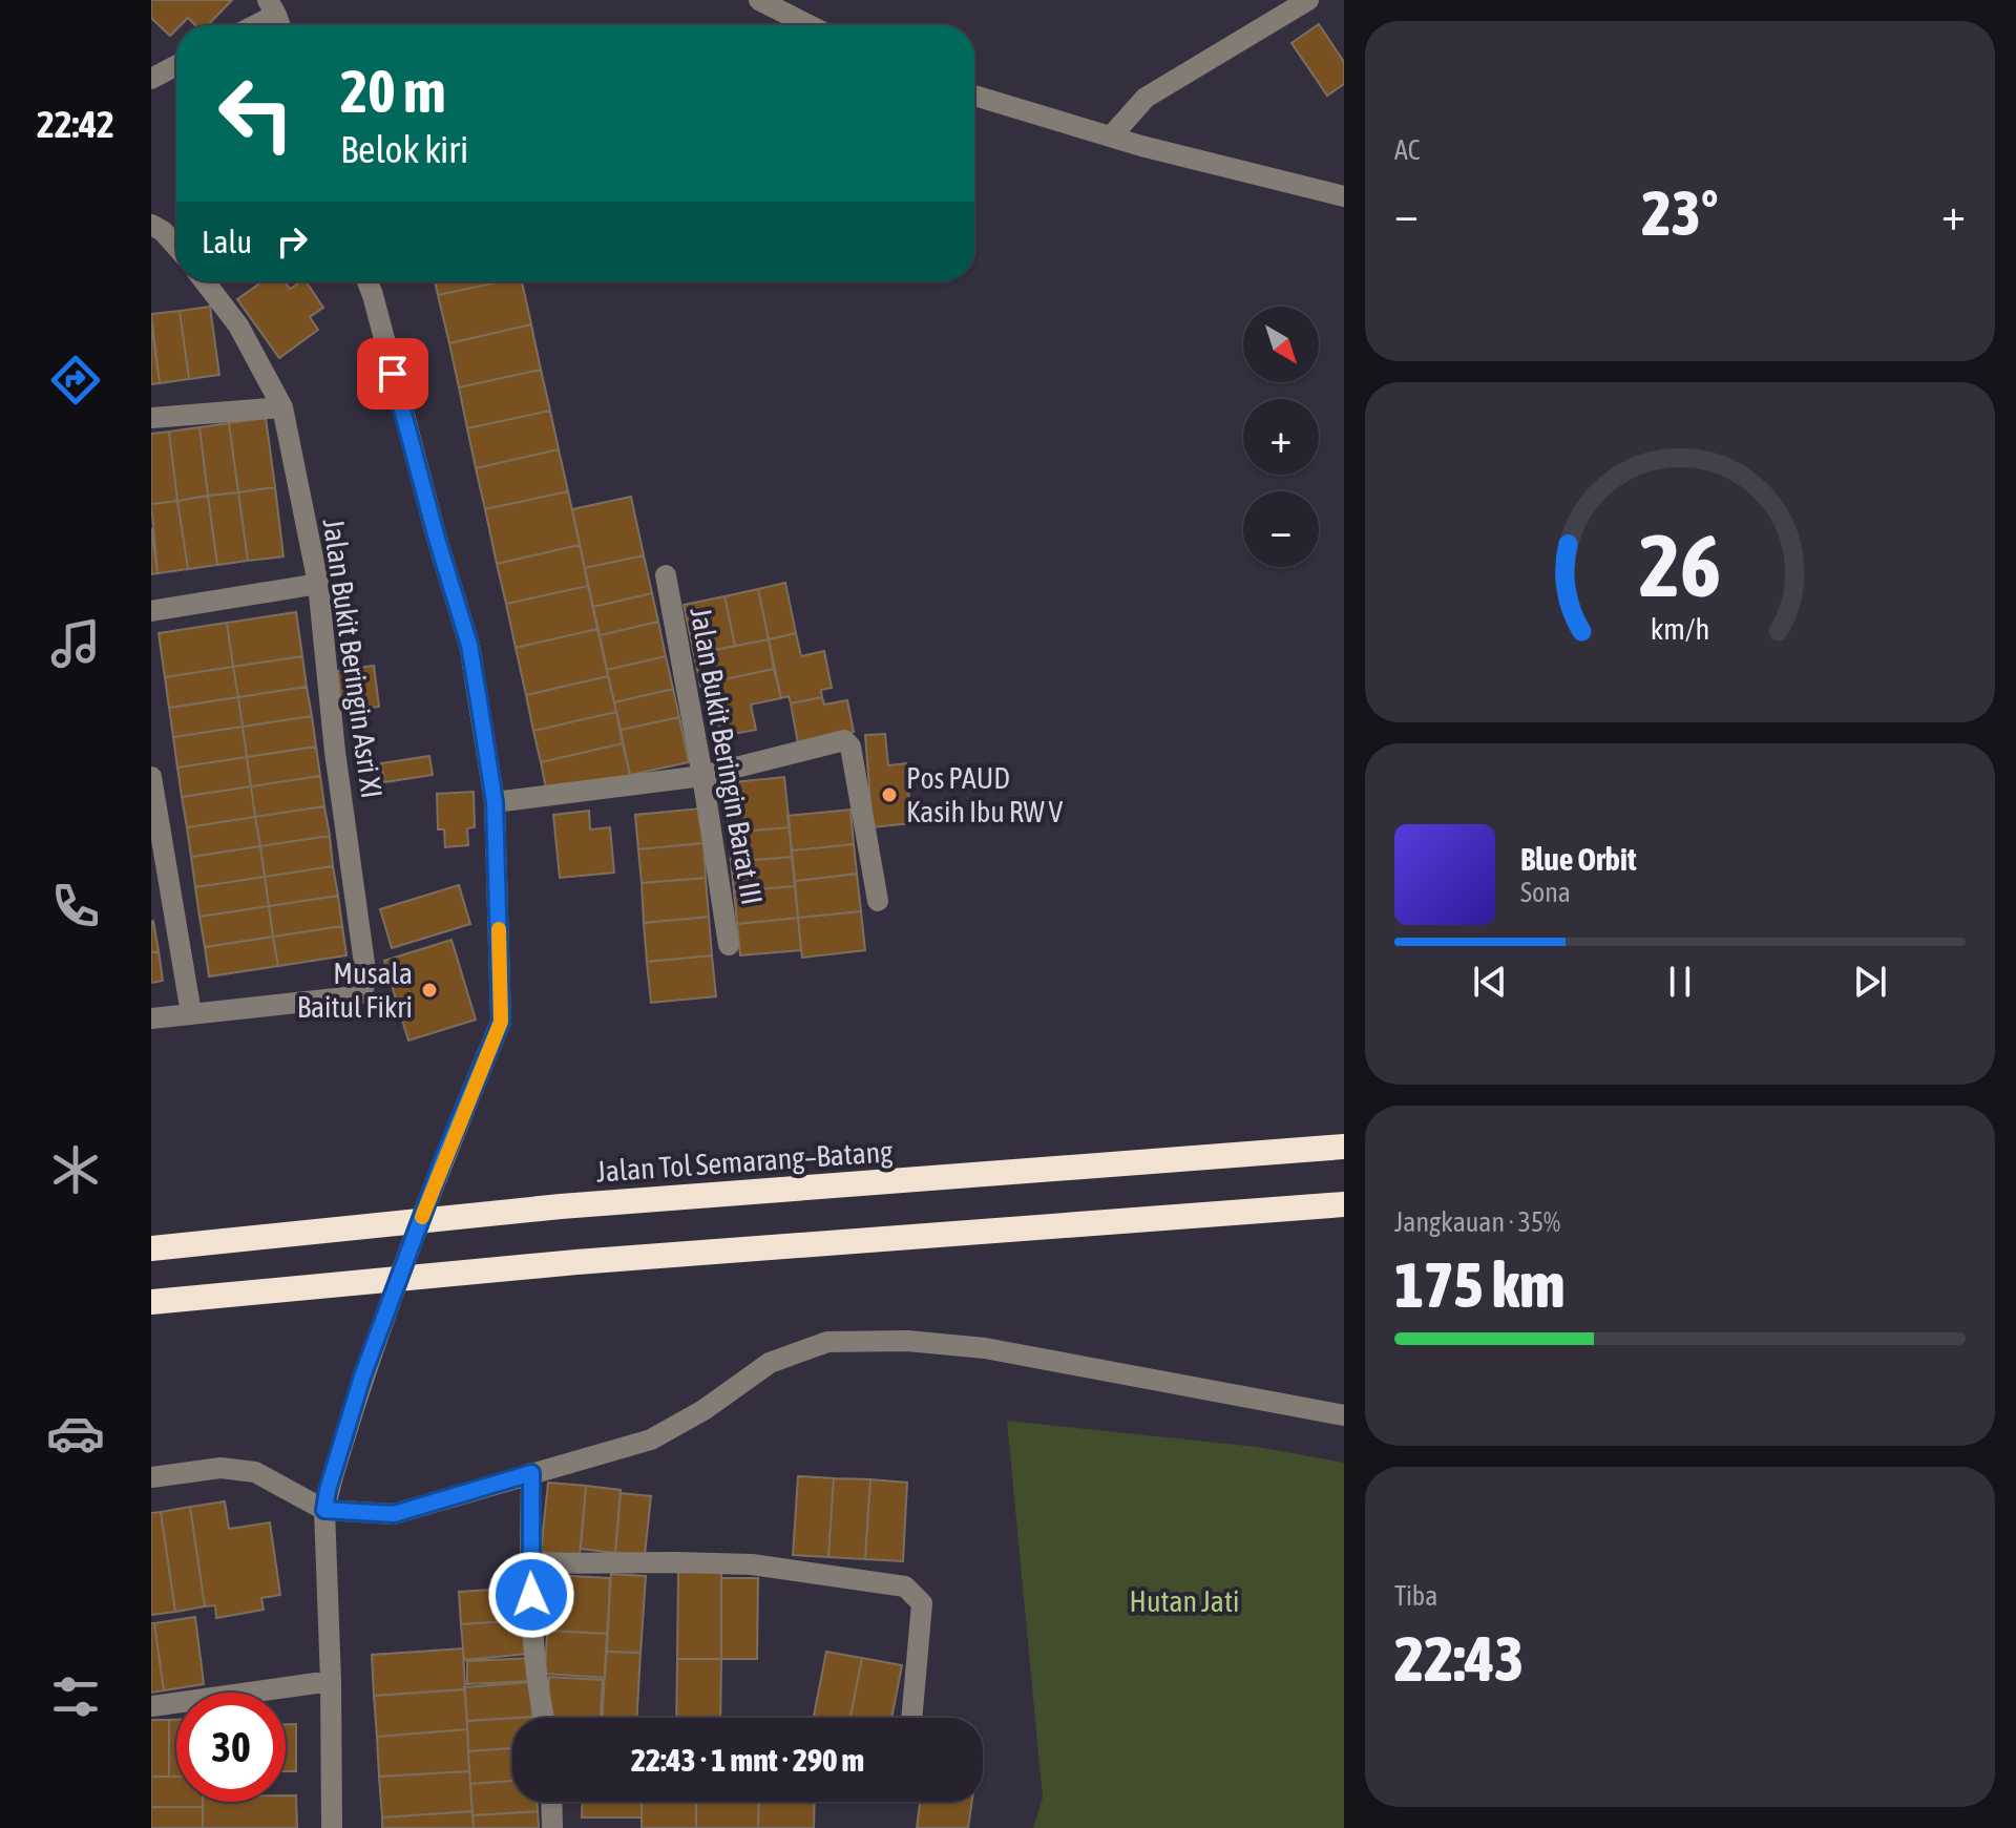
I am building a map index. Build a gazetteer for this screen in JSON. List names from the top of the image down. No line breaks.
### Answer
{"streets":{"highway":["Jalan Tol Semarang–Batang"],"street":["Jalan Bukit Beringin Asri XI","Jalan Bukit Beringin Barat III"]},"parks":["Hutan Jati"],"places":["Pos PAUD Kasih Ibu RW V","Musala Baitul Fikri"],"north":"bottom right","page":{"tabs":"22:42","tile":["AC",["Jangkauan · 35%","175 km"],["Tiba","22:43"]],"turn":["20 m","Belok kiri"],"heat":["−","23°","+"],"then":"Lalu","map_buttons":["+","−"],"song":["Blue Orbit","Sona"],"limit":"30","trip":"22:43 · 1 mnt · 290 m","gauge":["26","km/h"]}}
